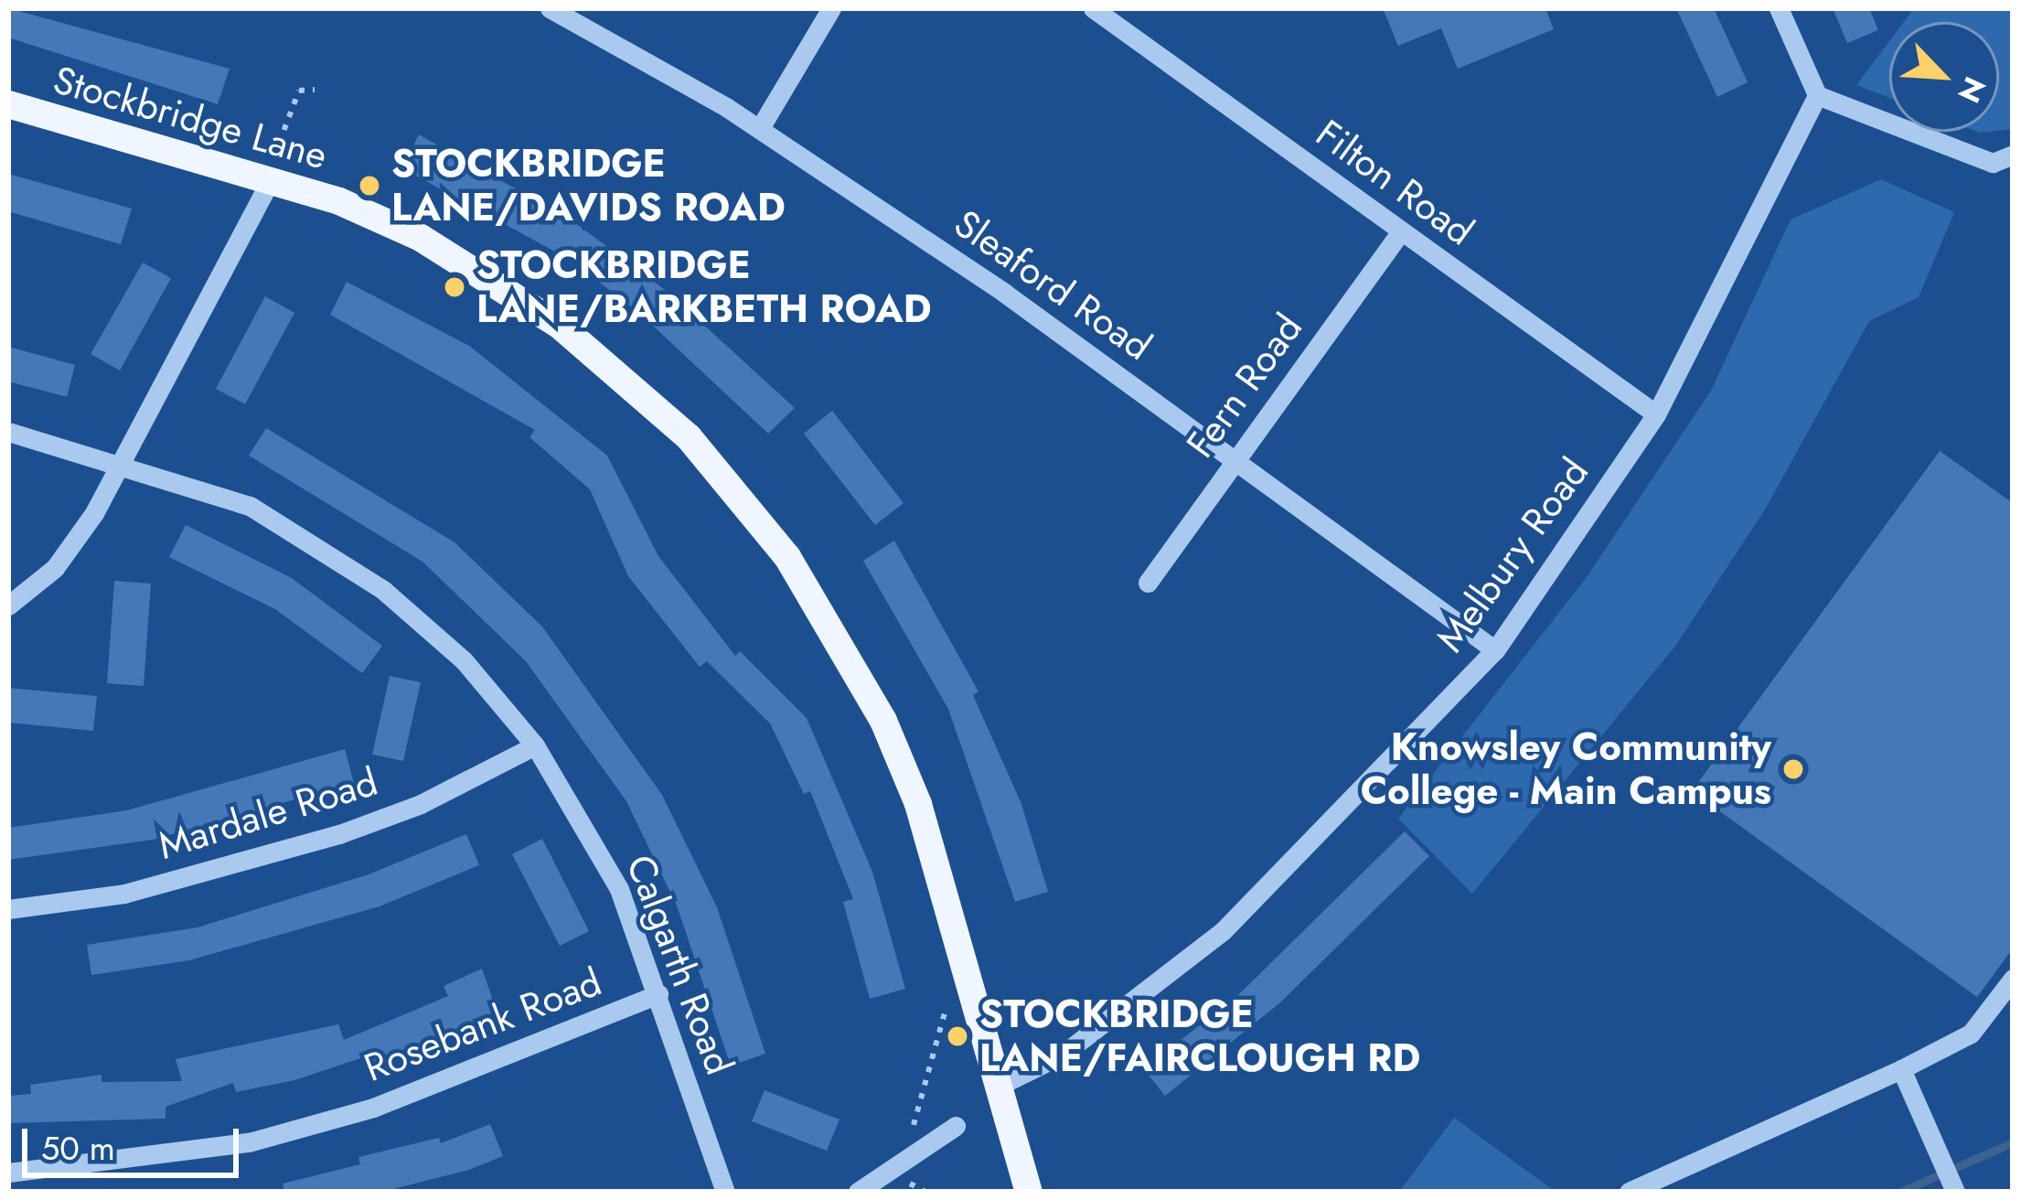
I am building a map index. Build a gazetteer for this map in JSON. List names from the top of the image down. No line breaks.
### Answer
{"streets":{"main road":["Stockbridge Lane"],"street":["Filton Road","Sleaford Road","Fern Road","Melbury Road","Mardale Road","Calgarth Road","Rosebank Road"]},"crossings":[["Stockbridge Lane","Melbury Road"],["Filton Road","Fern Road"],["Filton Road","Melbury Road"],["Sleaford Road","Fern Road"],["Sleaford Road","Melbury Road"],["Mardale Road","Calgarth Road"],["Calgarth Road","Rosebank Road"]],"places":["STOCKBRIDGE LANE/DAVIDS ROAD","STOCKBRIDGE LANE/BARKBETH ROAD","Knowsley Community College - Main Campus","STOCKBRIDGE LANE/FAIRCLOUGH RD"],"scale_bar":"50 m","north":"bottom right"}
